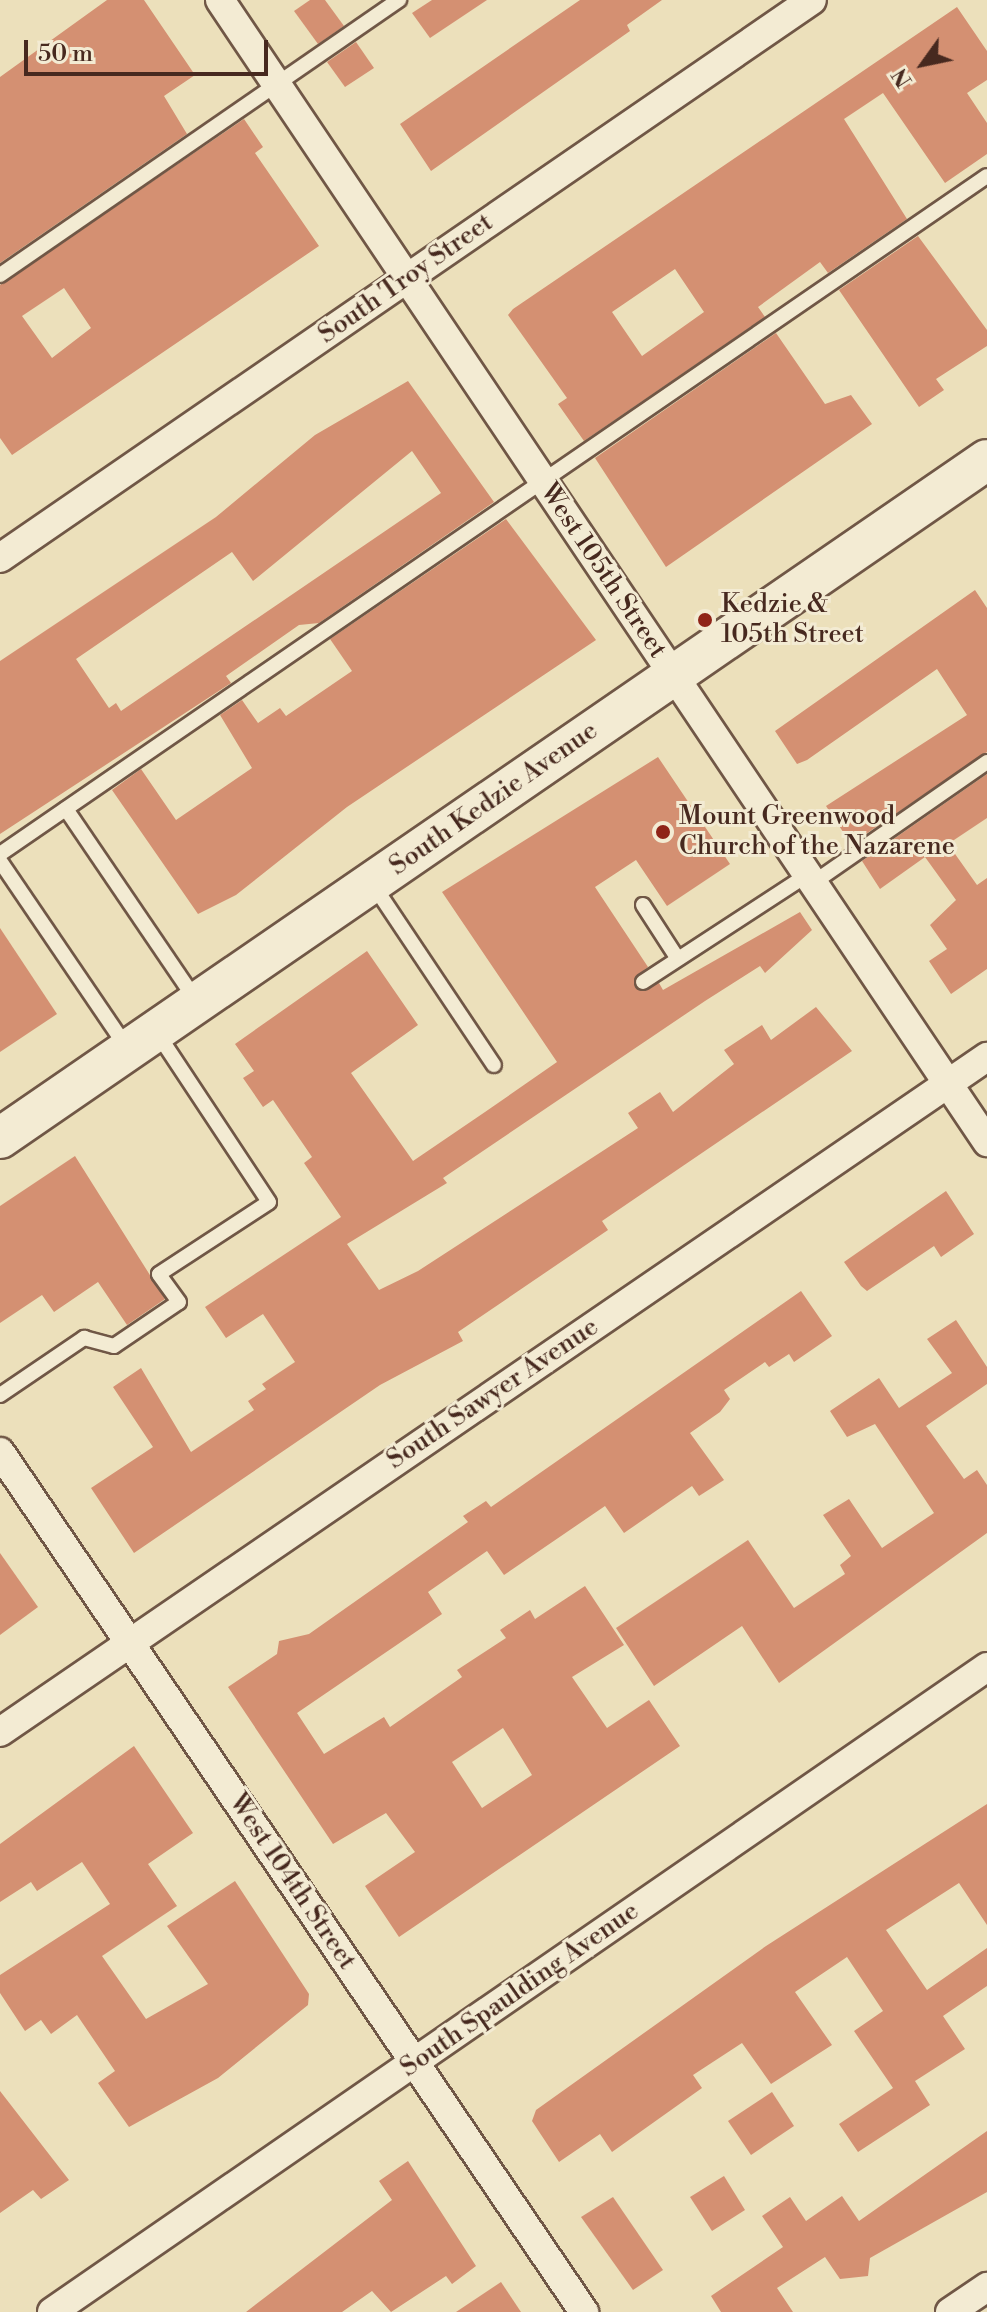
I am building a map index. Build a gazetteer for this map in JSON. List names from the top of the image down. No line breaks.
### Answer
{"streets":{"main road":["South Kedzie Avenue"],"street":["South Troy Street","West 105th Street","South Sawyer Avenue","West 104th Street","South Spaulding Avenue"]},"crossings":[["South Troy Street","West 105th Street"],["West 105th Street","South Kedzie Avenue"],["West 105th Street","South Sawyer Avenue"],["South Sawyer Avenue","West 104th Street"],["West 104th Street","South Spaulding Avenue"]],"places":["Kedzie & 105th Street","Mount Greenwood Church of the Nazarene"],"scale_bar":"50 m","north":"bottom left"}
